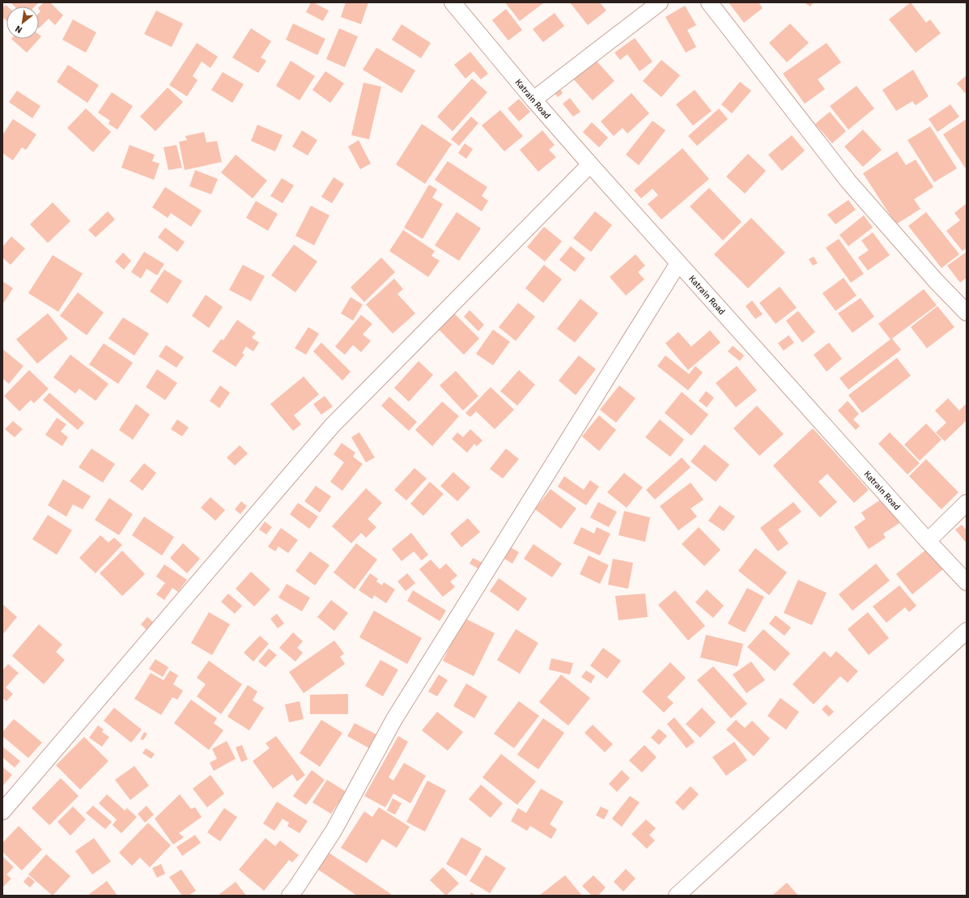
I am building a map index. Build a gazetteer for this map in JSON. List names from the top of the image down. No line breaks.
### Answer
{"streets":{"street":["Katrain Road"]},"north":"bottom left"}
